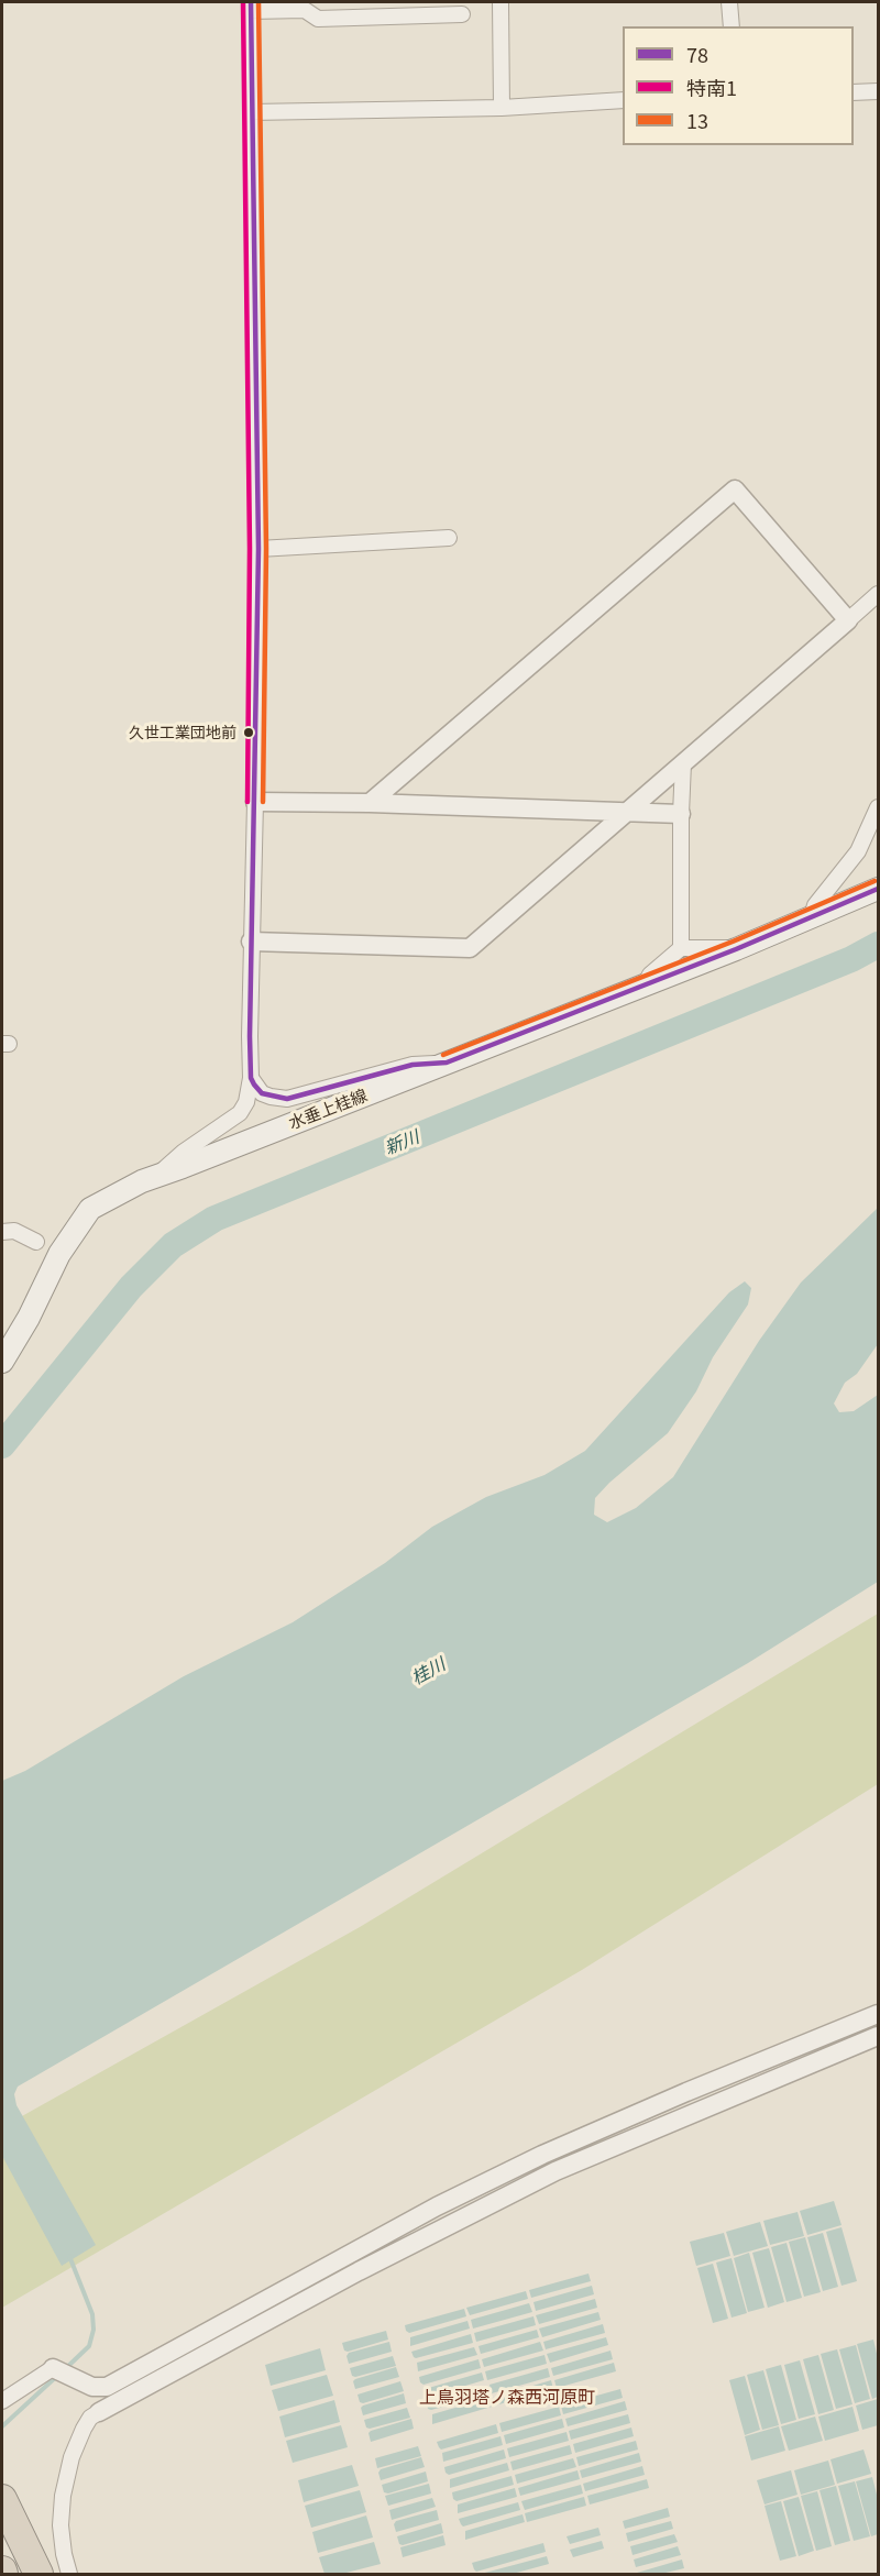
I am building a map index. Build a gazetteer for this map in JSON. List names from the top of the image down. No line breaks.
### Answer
{"streets":{"main road":["水垂上桂線"]},"districts":["上鳥羽塔ノ森西河原町"],"water":["新川","桂川"],"places":["久世工業団地前"],"lines":["transit line 78","transit line 特南1","transit line 13"],"legend":["78","特南1","13"]}
